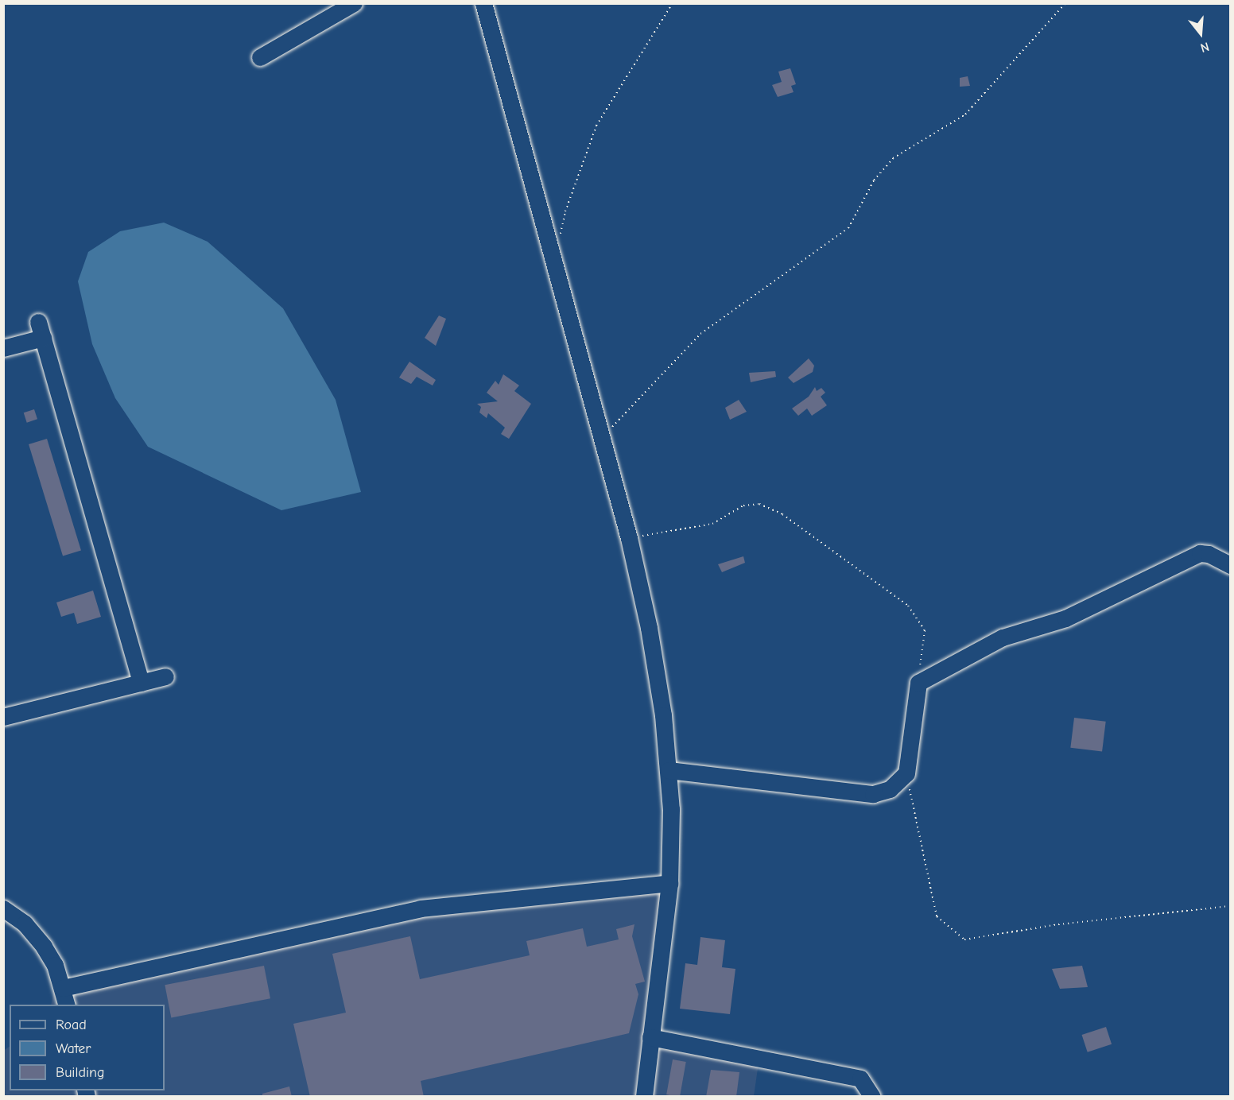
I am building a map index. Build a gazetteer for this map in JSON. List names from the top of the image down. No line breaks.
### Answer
{"legend":["Road","Water","Building"],"north":"bottom"}
